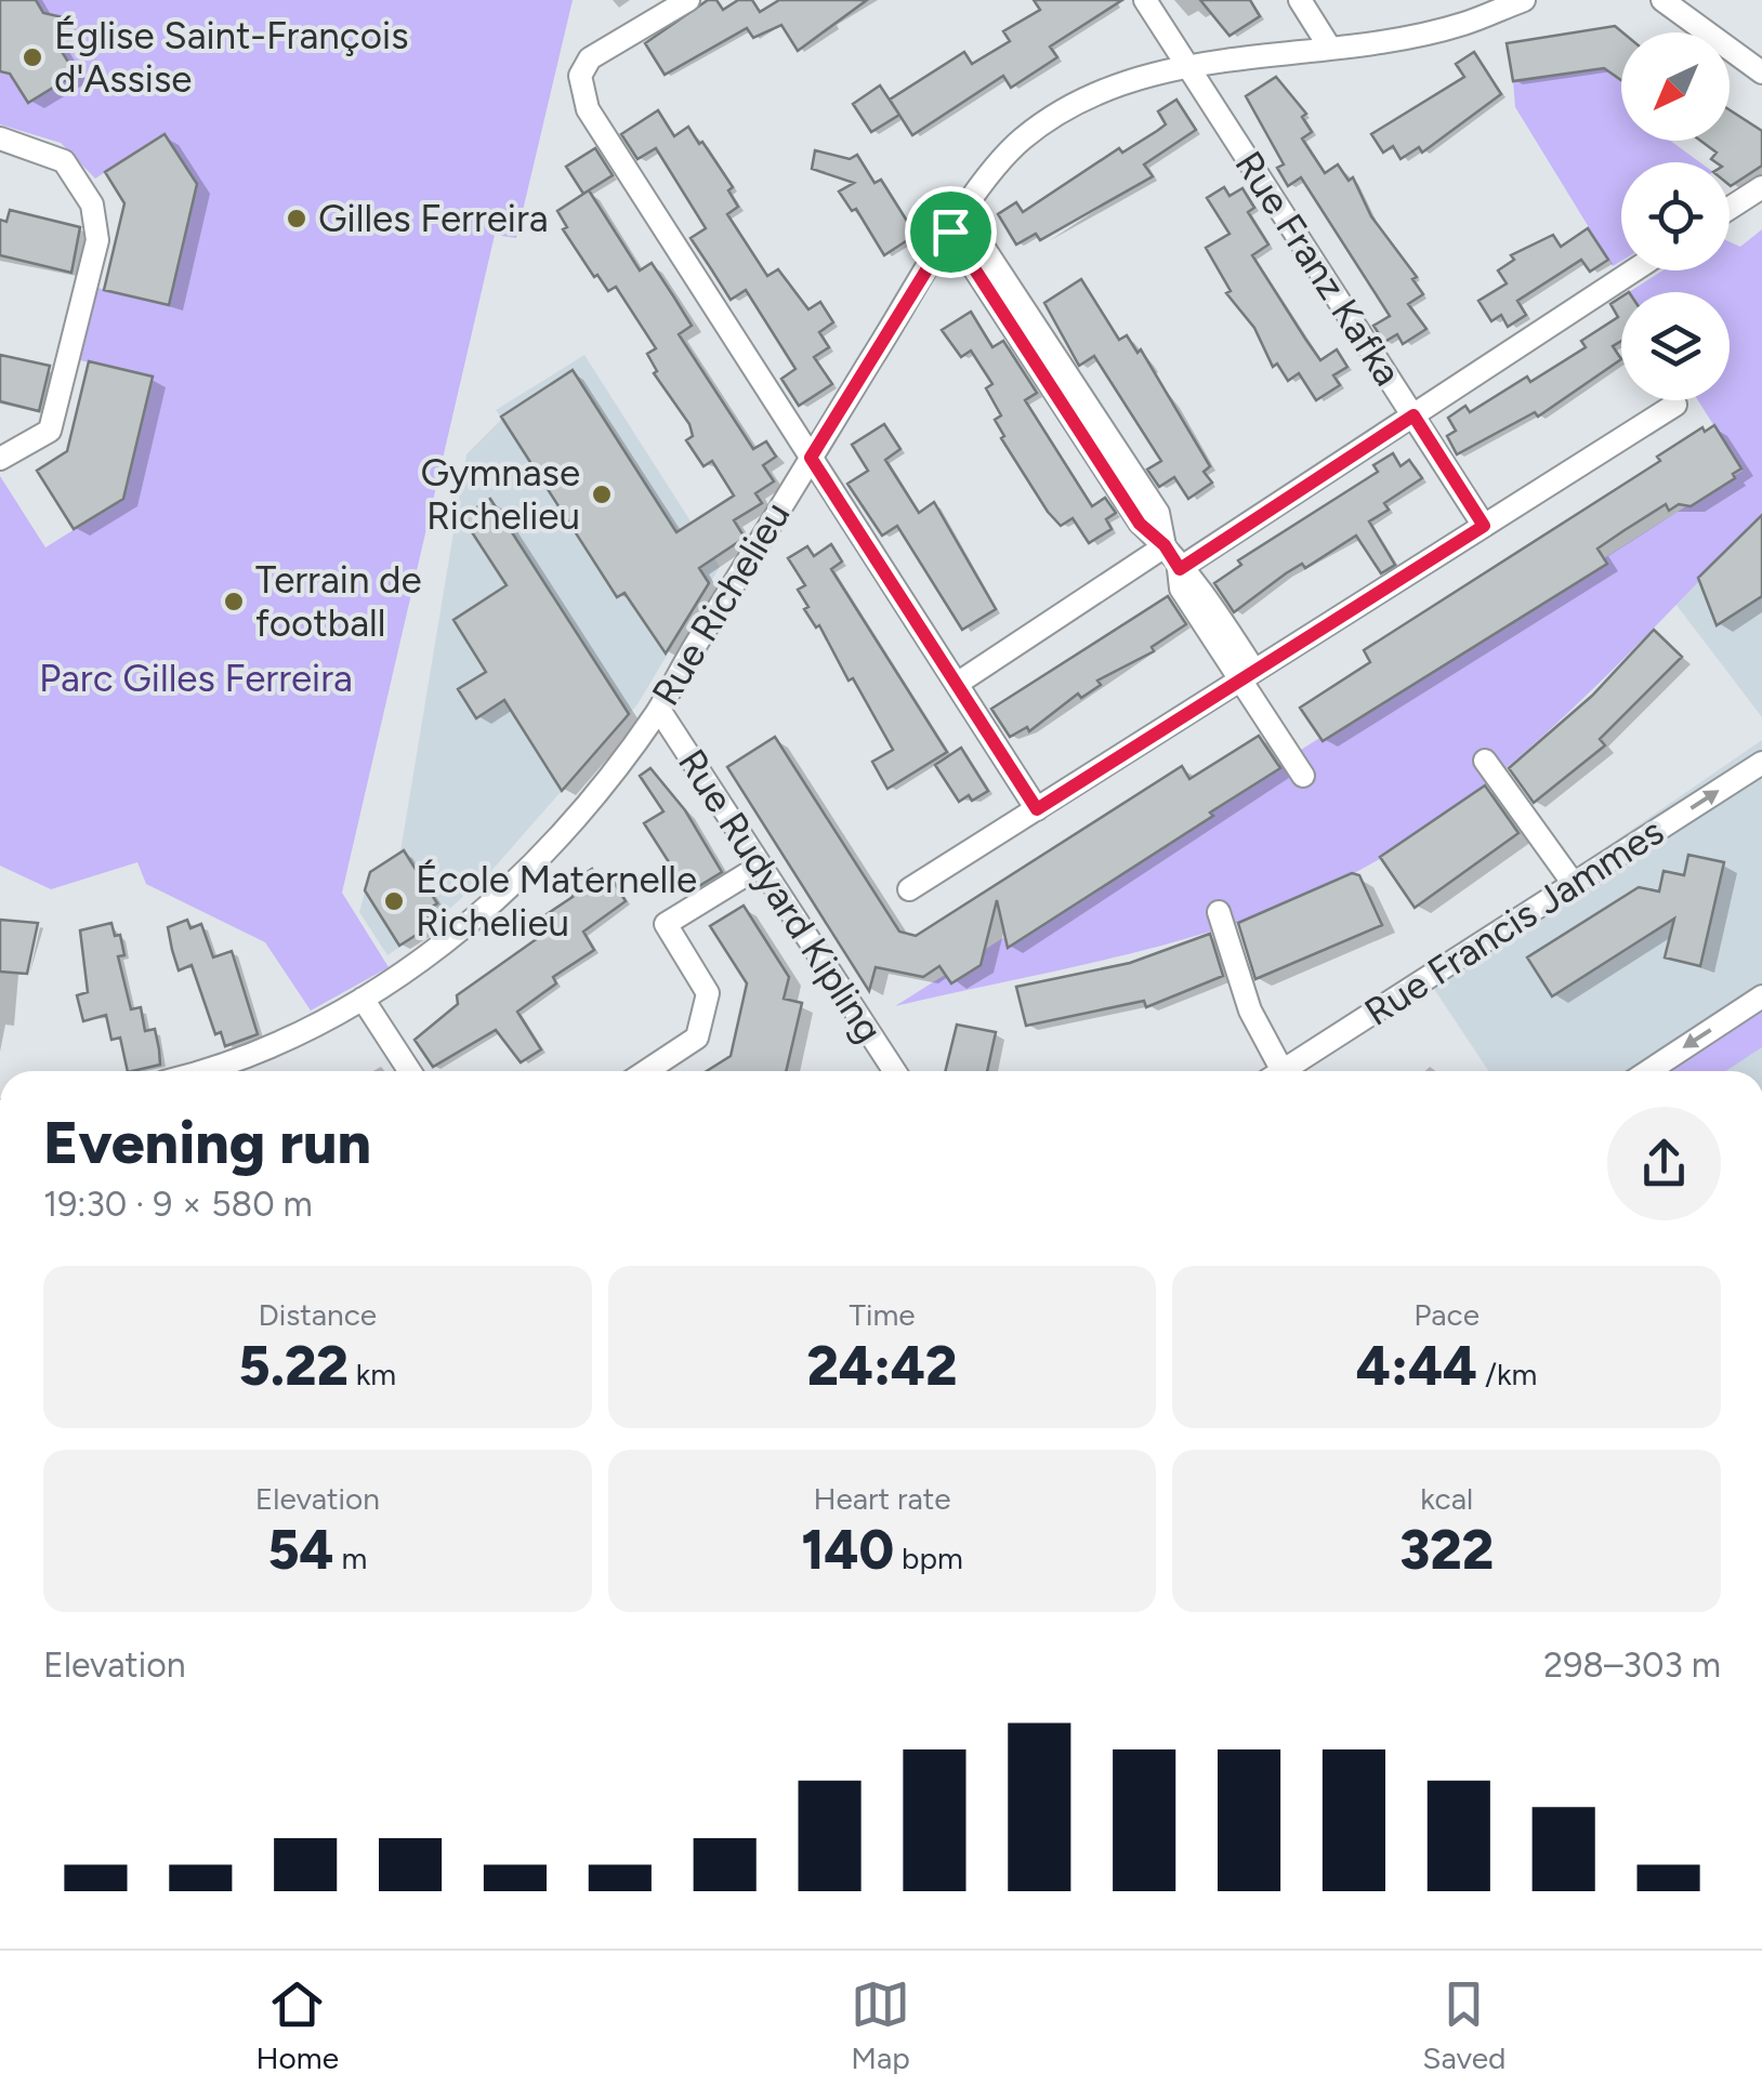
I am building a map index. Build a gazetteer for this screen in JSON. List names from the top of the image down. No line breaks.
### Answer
{"streets":{"street":["Rue Franz Kafka","Rue Richelieu","Rue Rudyard Kipling","Rue Francis Jammes"]},"crossings":[["Rue Franz Kafka","Rue Richelieu"],["Rue Richelieu","Rue Rudyard Kipling"]],"one_way":["Rue Francis Jammes"],"parks":["Parc Gilles Ferreira"],"places":["Église Saint-François d'Assise","Gilles Ferreira","Gymnase Richelieu","Terrain de football","École Maternelle Richelieu"],"north":"bottom left","page":{"heading":["Evening run","19:30 · 9 × 580 m"],"stats":[["Distance","5.22 km"],["Time","24:42"],["Pace","4:44 /km"],["Elevation","54 m"],["Heart rate","140 bpm"],["kcal","322"]],"chart":["Elevation","298–303 m"],"tabs":["Home","Map","Saved"]}}
